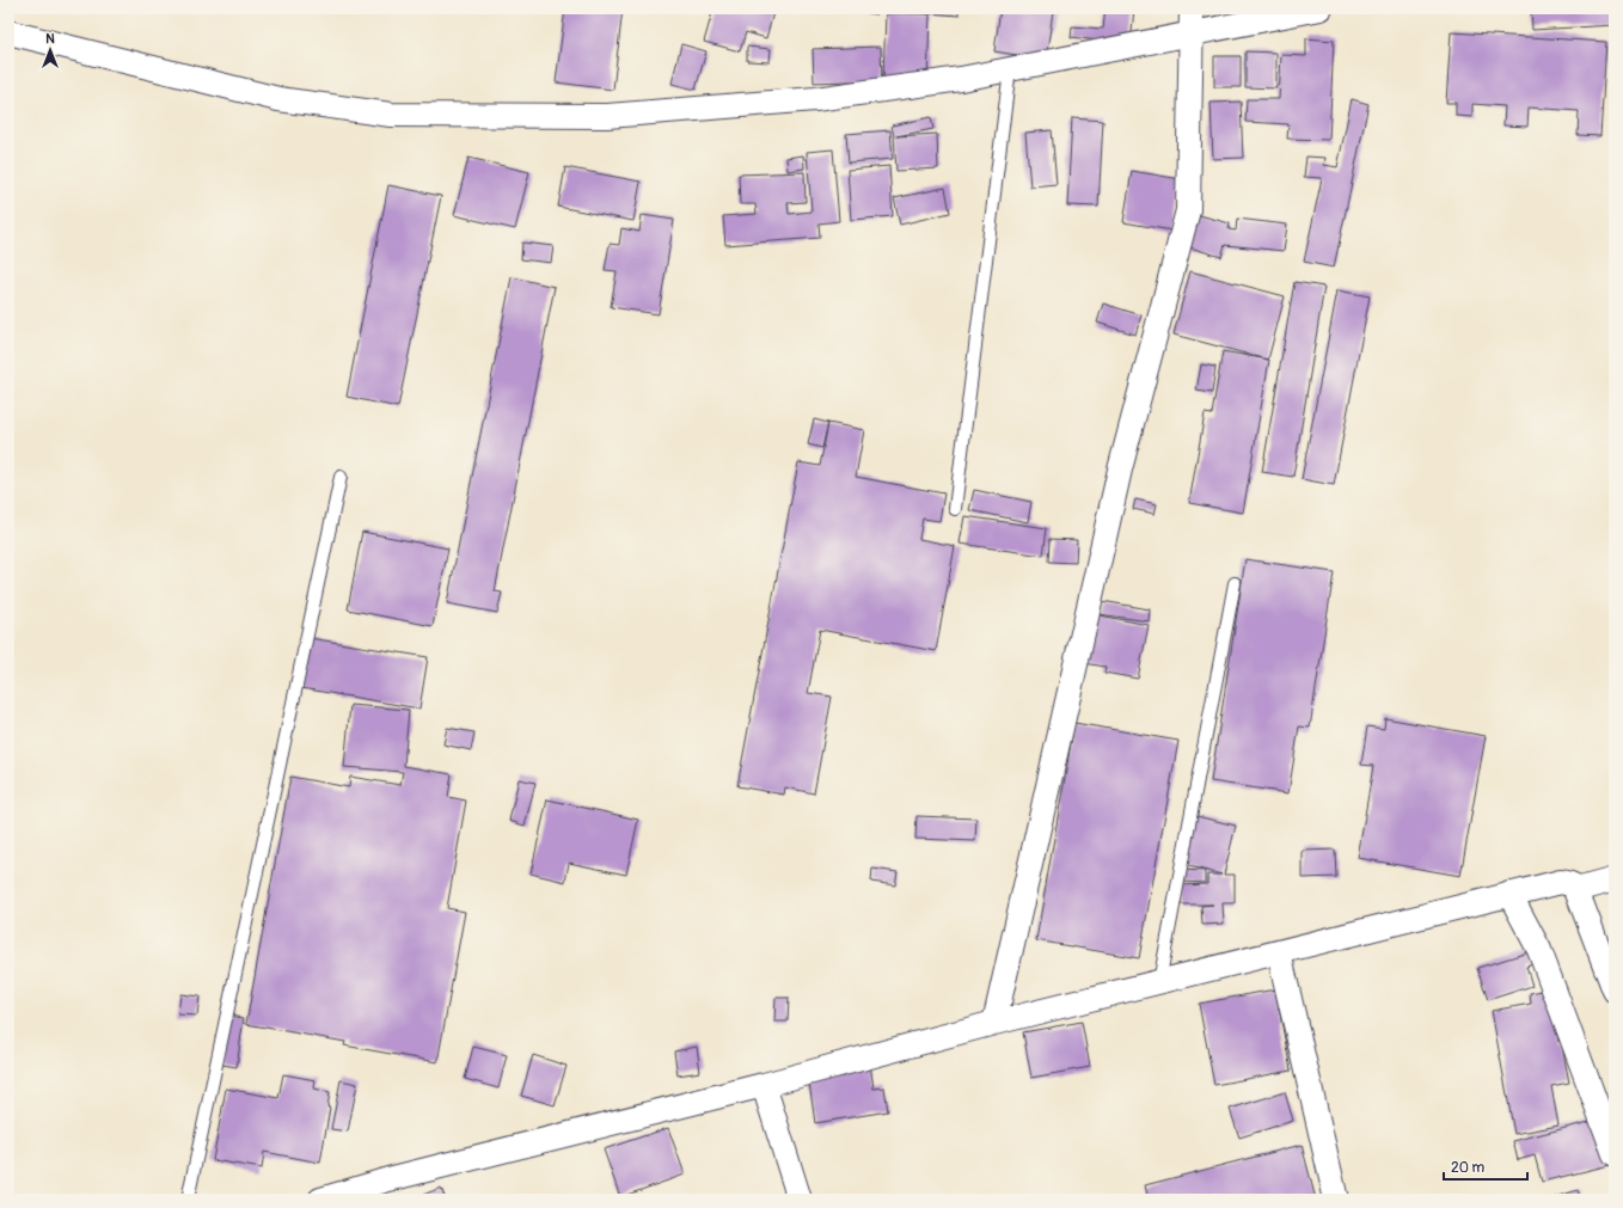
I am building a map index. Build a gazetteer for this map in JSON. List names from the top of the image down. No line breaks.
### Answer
{"scale_bar":"20 m","north":"top"}
